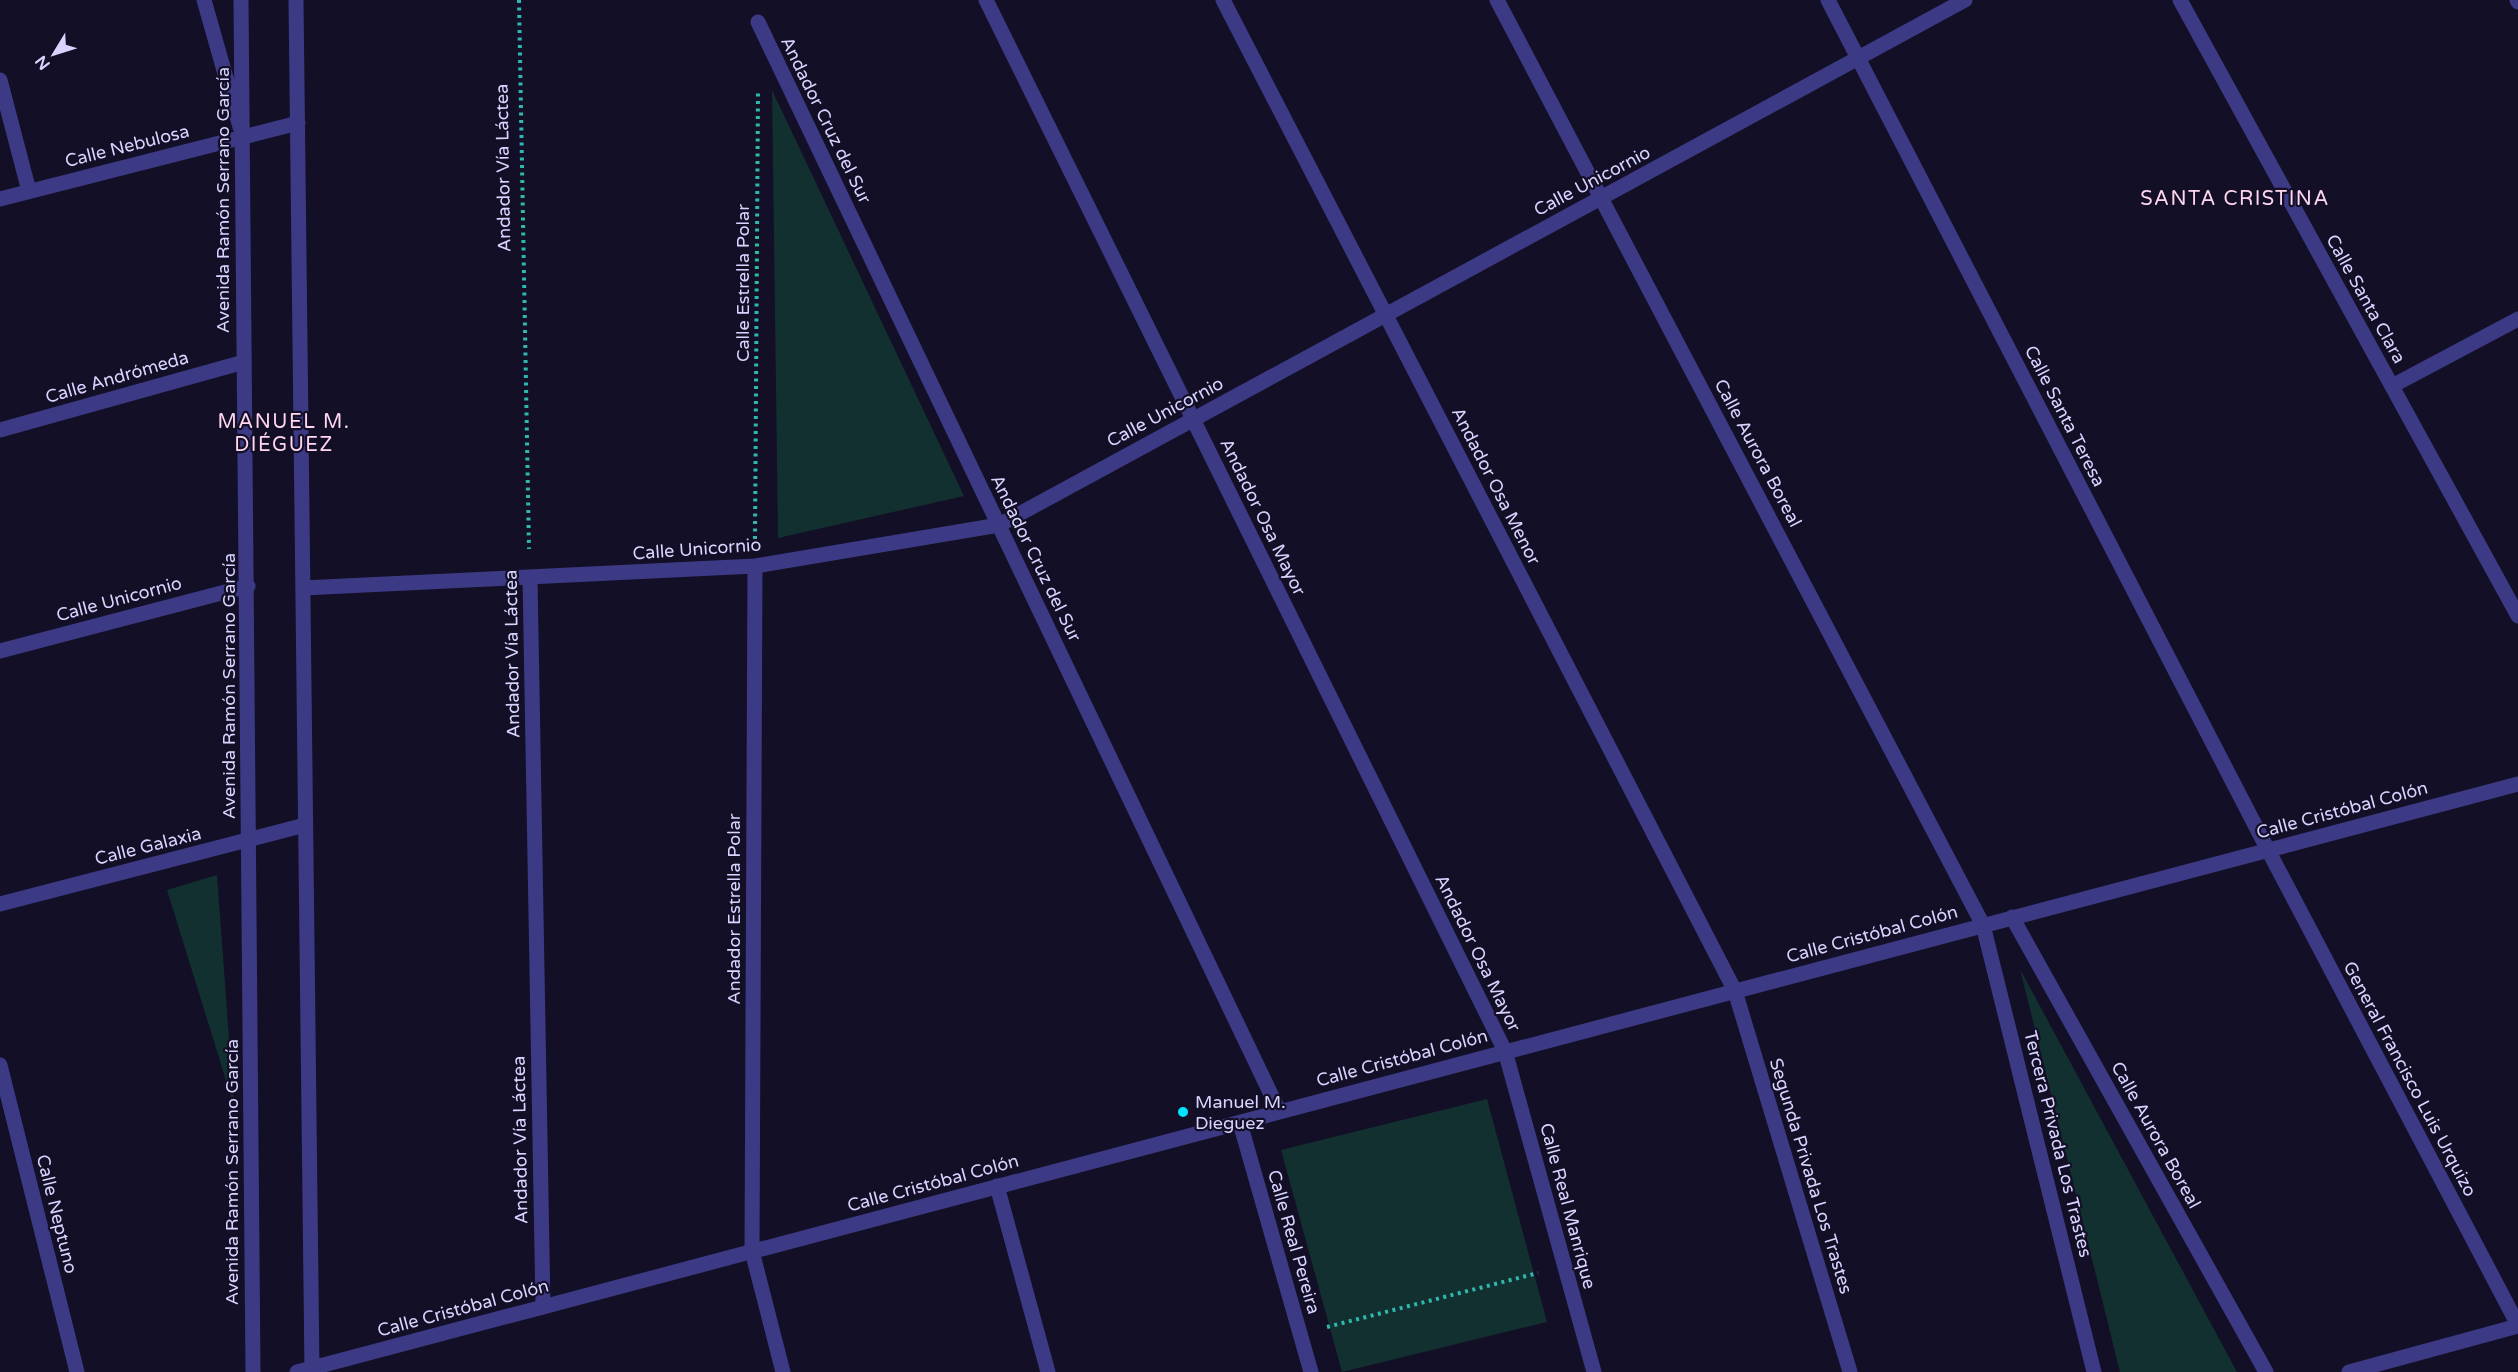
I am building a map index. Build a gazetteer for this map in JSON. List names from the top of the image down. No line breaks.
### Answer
{"streets":{"street":["Andador Cruz del Sur","Calle Nebulosa","Andador Vía Láctea","Calle Unicornio","Avenida Ramón Serrano García","Calle Santa Clara","Calle Andrómeda","Calle Santa Teresa","Calle Aurora Boreal","Andador Osa Menor","Andador Osa Mayor","Calle Cristóbal Colón","Calle Galaxia","Andador Estrella Polar","General Francisco Luis Urquizo","Tercera Privada Los Trastes","Segunda Privada Los Trastes","Calle Real Manrique","Calle Neptuno","Calle Real Pereira"],"path":["Calle Estrella Polar"]},"crossings":[["Andador Cruz del Sur","Calle Unicornio"],["Andador Cruz del Sur","Calle Cristóbal Colón"],["Calle Nebulosa","Avenida Ramón Serrano García"],["Andador Vía Láctea","Calle Unicornio"],["Andador Vía Láctea","Calle Cristóbal Colón"],["Calle Unicornio","Avenida Ramón Serrano García"],["Calle Unicornio","Calle Estrella Polar"],["Calle Unicornio","Calle Santa Teresa"],["Calle Unicornio","Calle Aurora Boreal"],["Calle Unicornio","Andador Osa Menor"],["Calle Unicornio","Andador Osa Mayor"],["Calle Unicornio","Andador Estrella Polar"],["Avenida Ramón Serrano García","Calle Andrómeda"],["Avenida Ramón Serrano García","Calle Galaxia"],["Calle Estrella Polar","Andador Estrella Polar"],["Calle Santa Teresa","Calle Cristóbal Colón"],["Calle Santa Teresa","General Francisco Luis Urquizo"],["Calle Aurora Boreal","Calle Cristóbal Colón"],["Calle Aurora Boreal","Tercera Privada Los Trastes"],["Andador Osa Menor","Calle Cristóbal Colón"],["Andador Osa Menor","Segunda Privada Los Trastes"],["Andador Osa Mayor","Calle Cristóbal Colón"],["Andador Osa Mayor","Calle Real Manrique"],["Calle Cristóbal Colón","Andador Estrella Polar"],["Calle Cristóbal Colón","General Francisco Luis Urquizo"],["Calle Cristóbal Colón","Tercera Privada Los Trastes"],["Calle Cristóbal Colón","Segunda Privada Los Trastes"],["Calle Cristóbal Colón","Calle Real Manrique"],["Calle Cristóbal Colón","Calle Real Pereira"]],"districts":["SANTA CRISTINA","MANUEL M. DIÉGUEZ"],"places":["Manuel M. Dieguez"],"north":"bottom left"}
